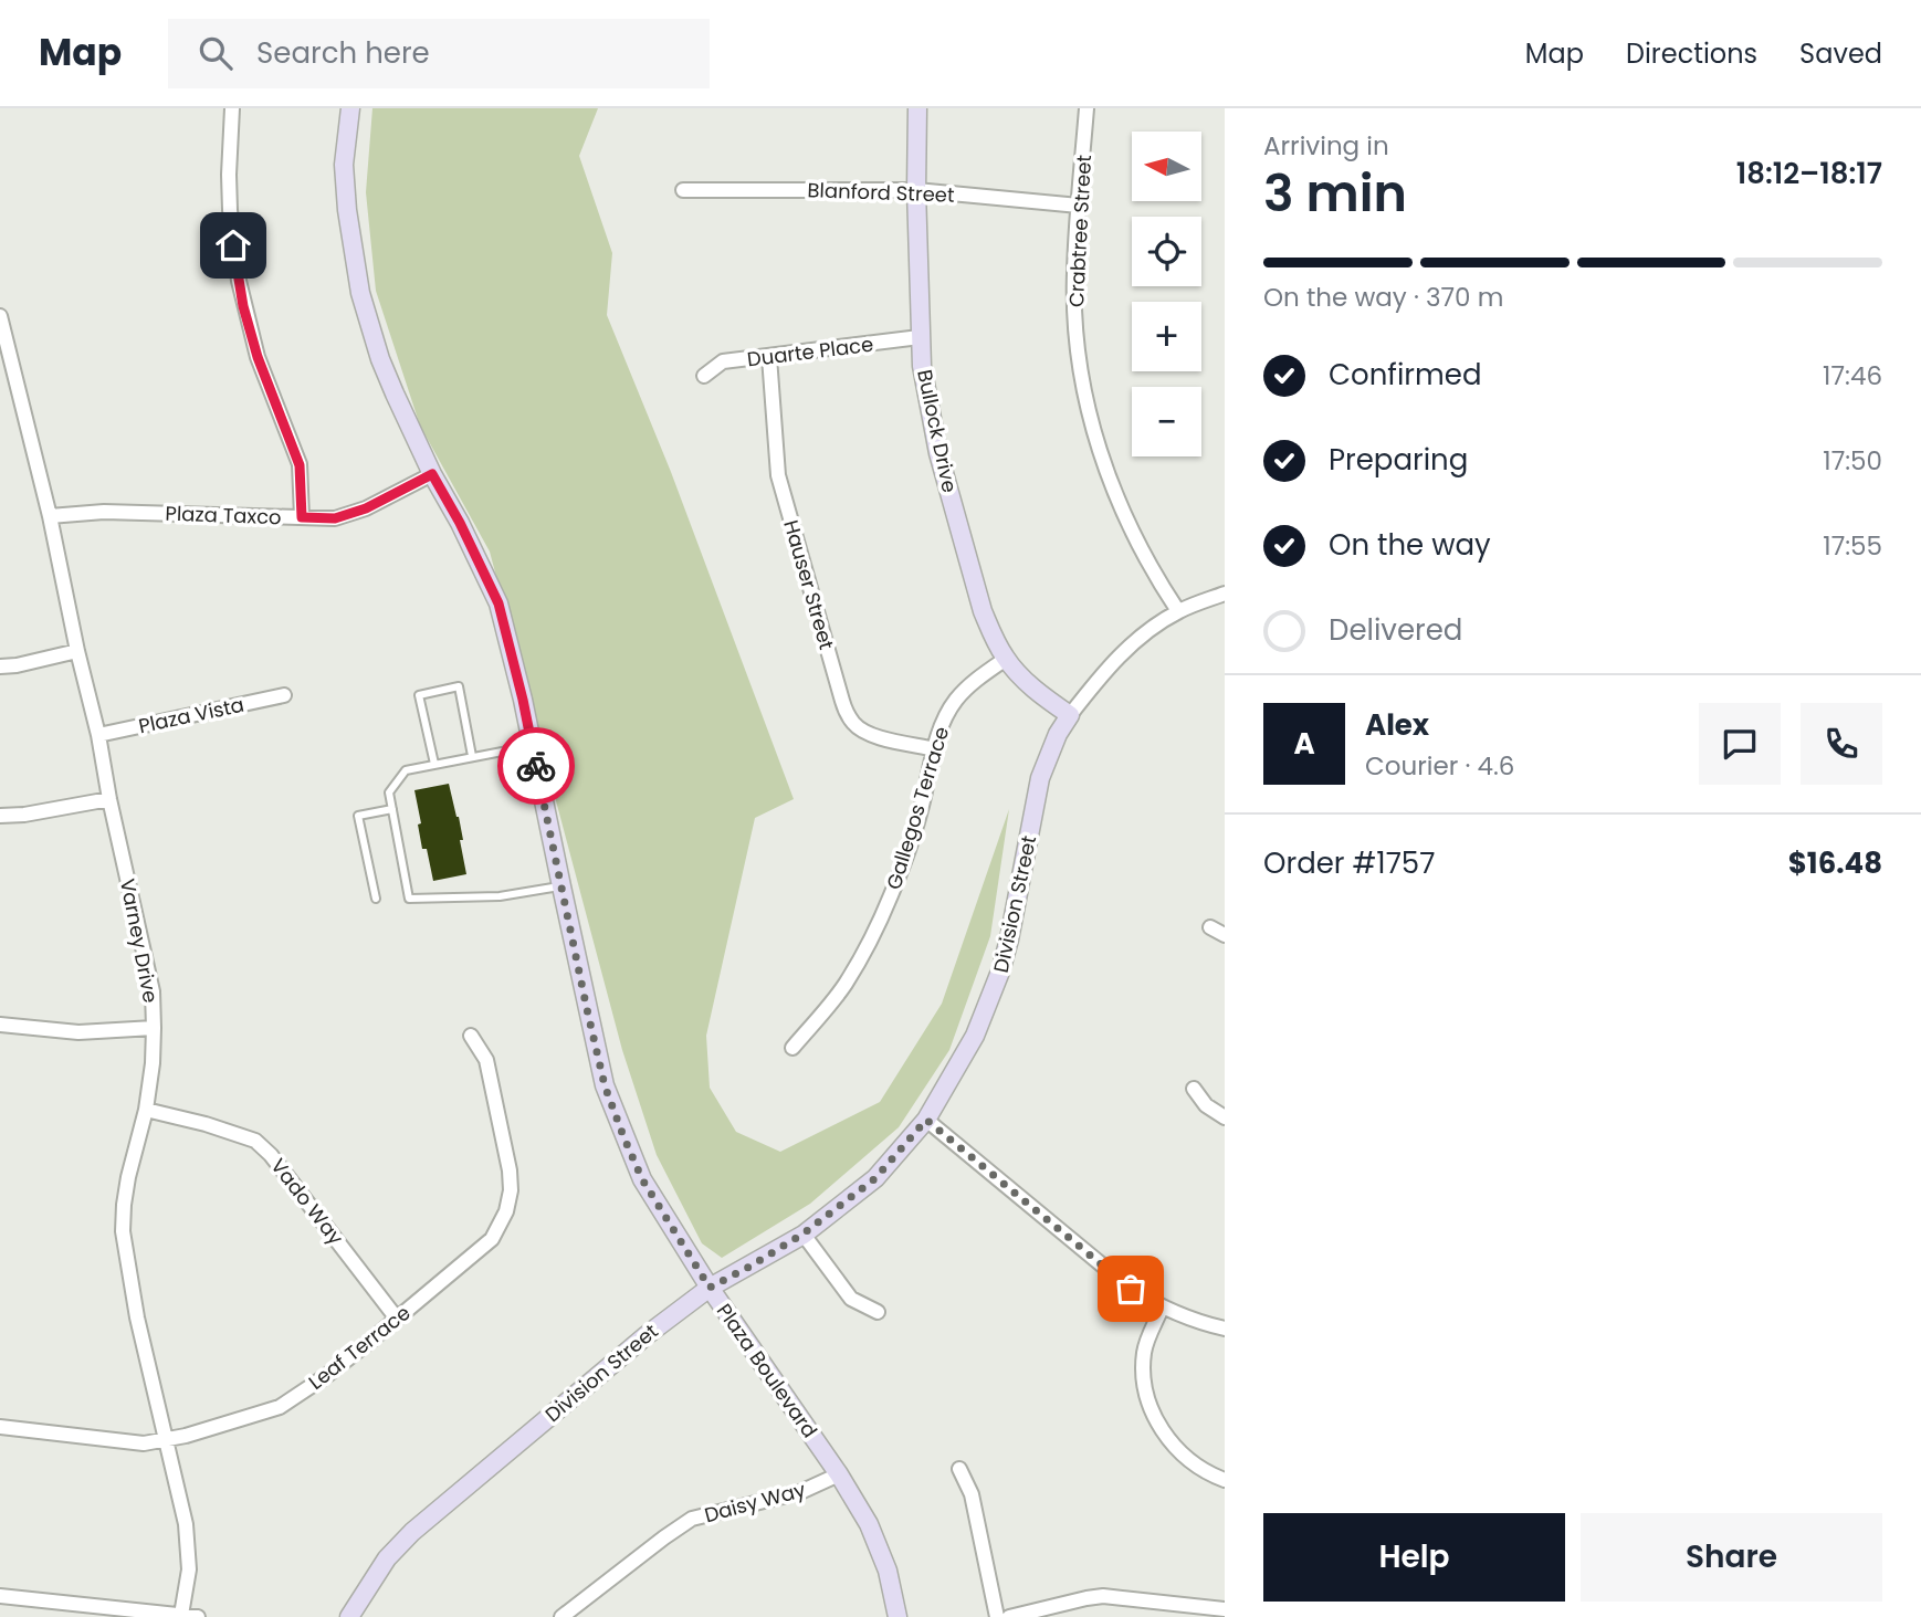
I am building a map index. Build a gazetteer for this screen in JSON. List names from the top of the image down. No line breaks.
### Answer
{"streets":{"main road":["Bullock Drive","Division Street","Plaza Boulevard"],"street":["Blanford Street","Crabtree Street","Duarte Place","Plaza Taxco","Hauser Street","Plaza Vista","Gallegos Terrace","Varney Drive","Vado Way","Leaf Terrace","Daisy Way"]},"crossings":[["Blanford Street","Crabtree Street"],["Blanford Street","Bullock Drive"],["Crabtree Street","Division Street"],["Duarte Place","Bullock Drive"],["Duarte Place","Hauser Street"],["Bullock Drive","Gallegos Terrace"],["Bullock Drive","Division Street"],["Plaza Taxco","Varney Drive"],["Plaza Taxco","Plaza Boulevard"],["Hauser Street","Gallegos Terrace"],["Plaza Vista","Varney Drive"],["Division Street","Plaza Boulevard"],["Varney Drive","Vado Way"],["Varney Drive","Leaf Terrace"],["Vado Way","Leaf Terrace"],["Plaza Boulevard","Daisy Way"]],"north":"left","page":{"header":"Map","search":"Search here","nav":["Map","Directions","Saved"],"heading":["3 min","Arriving in","18:12–18:17"],"panel":["Alex","Courier · 4.6","Order #1757","$16.48"],"map_buttons":["+","−"],"bar":"On the way · 370 m","list":[["Confirmed","17:46"],["Preparing","17:50"],["On the way","17:55"],"Delivered"],"round":"A","buttons":["Help","Share"]}}
